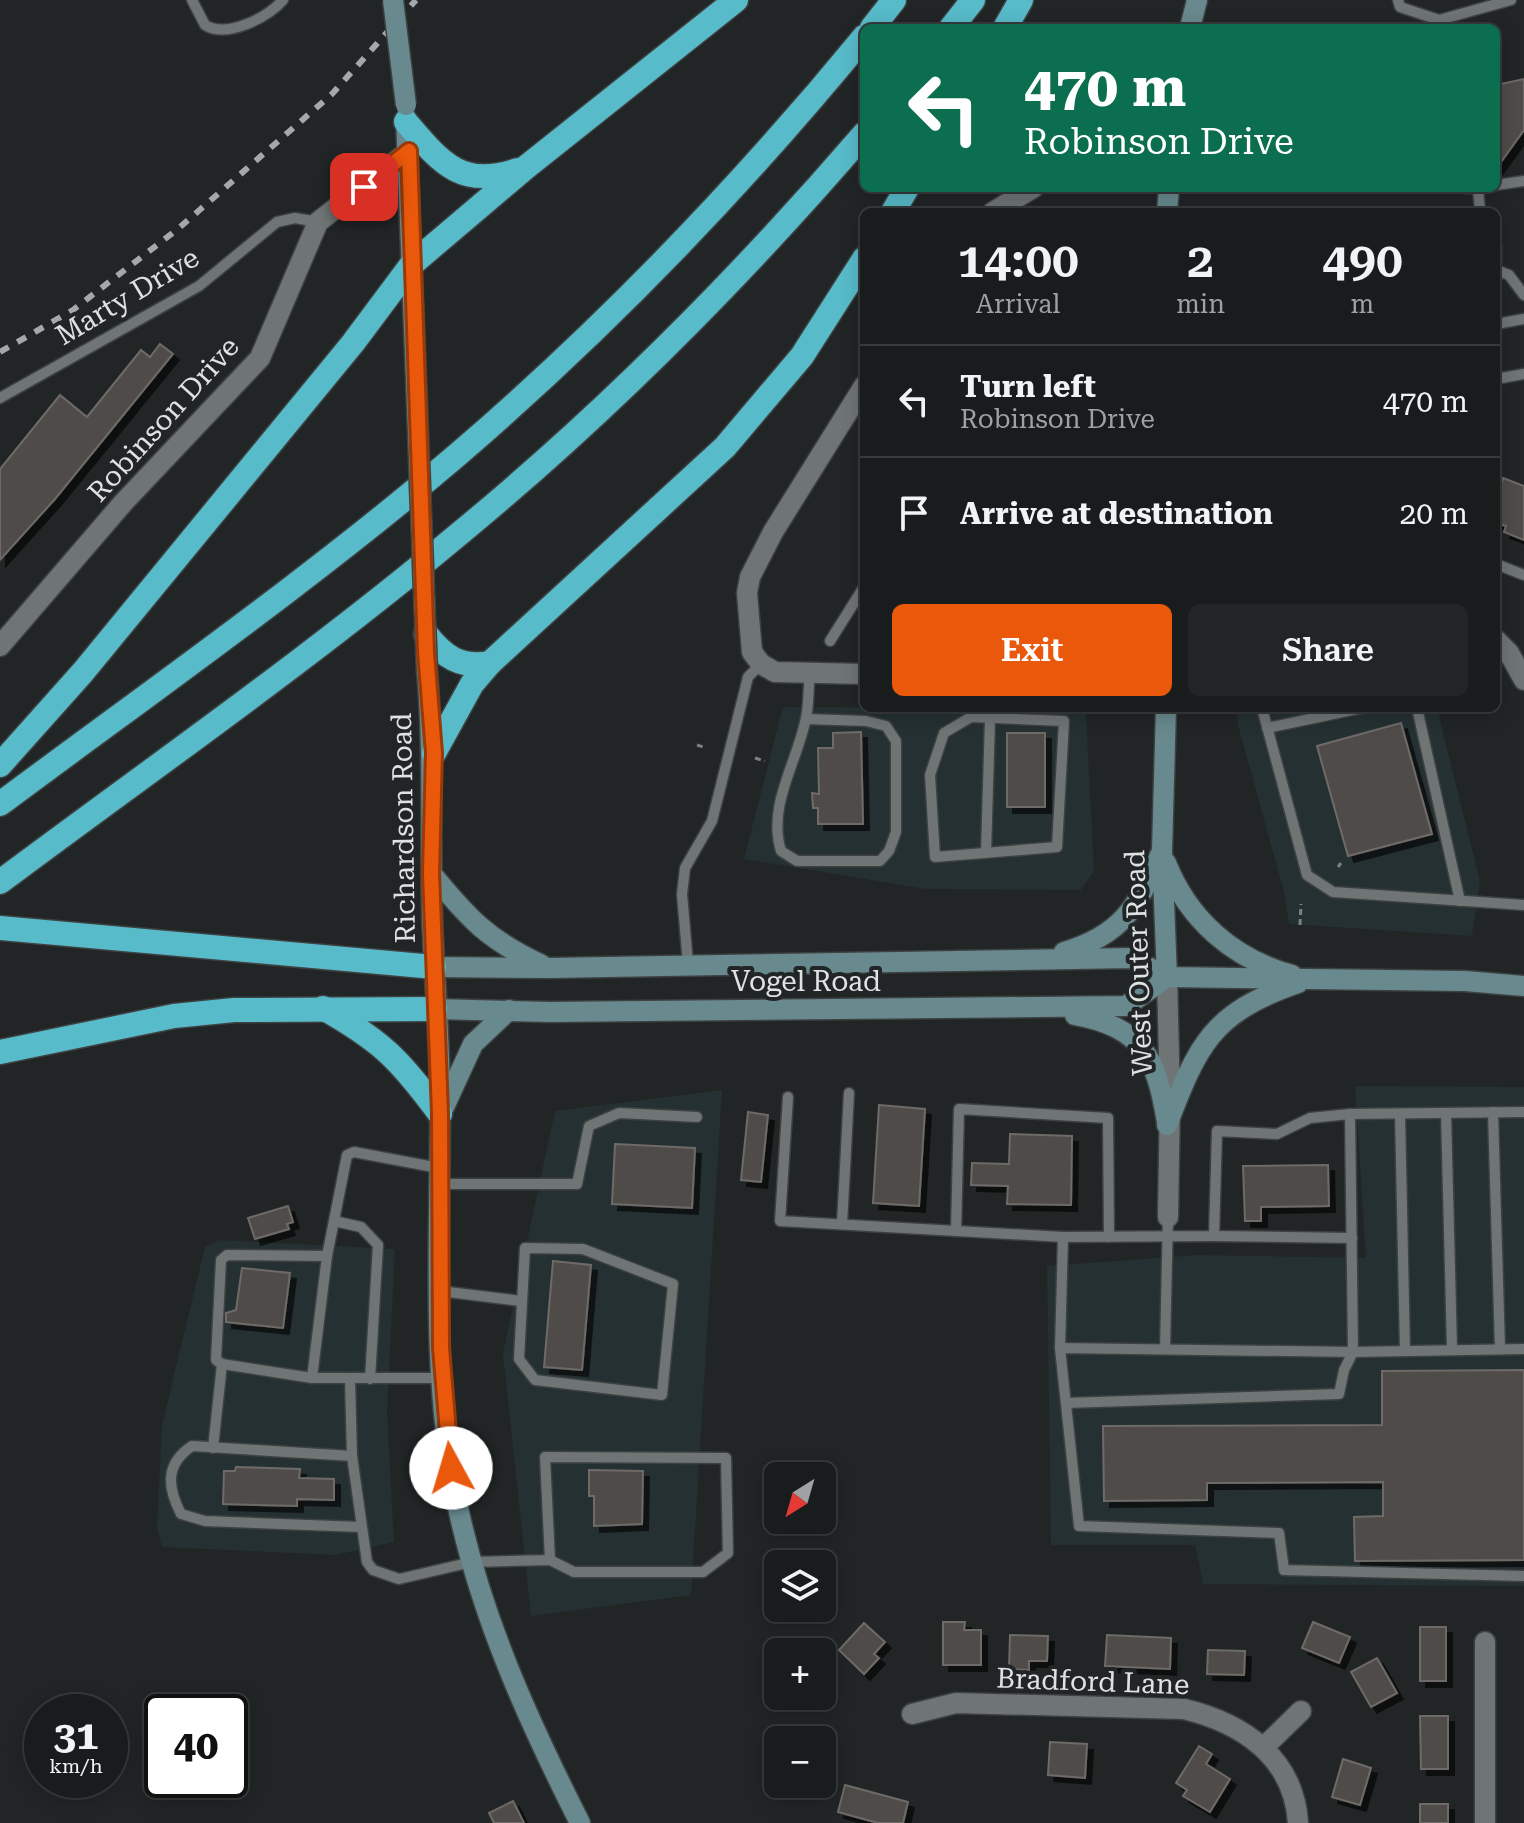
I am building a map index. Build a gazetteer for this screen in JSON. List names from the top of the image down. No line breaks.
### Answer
{"streets":{"main road":["Richardson Road","West Outer Road","Vogel Road"],"street":["Robinson Drive","Bradford Lane"],"lane":["Marty Drive"]},"crossings":[["Marty Drive","Robinson Drive"],["Richardson Road","Vogel Road"],["West Outer Road","Vogel Road"]],"north":"bottom left","page":{"turn":["470 m","Robinson Drive"],"eta":["14:00","Arrival","2","min","490","m"],"list":[{"name":"Turn left","note":"Robinson Drive","value":"470 m"},{"name":"Arrive at destination","value":"20 m"}],"buttons":["Exit","Share"],"map_buttons":["+","−"],"speed":"31 km/h","limit":"40"}}
